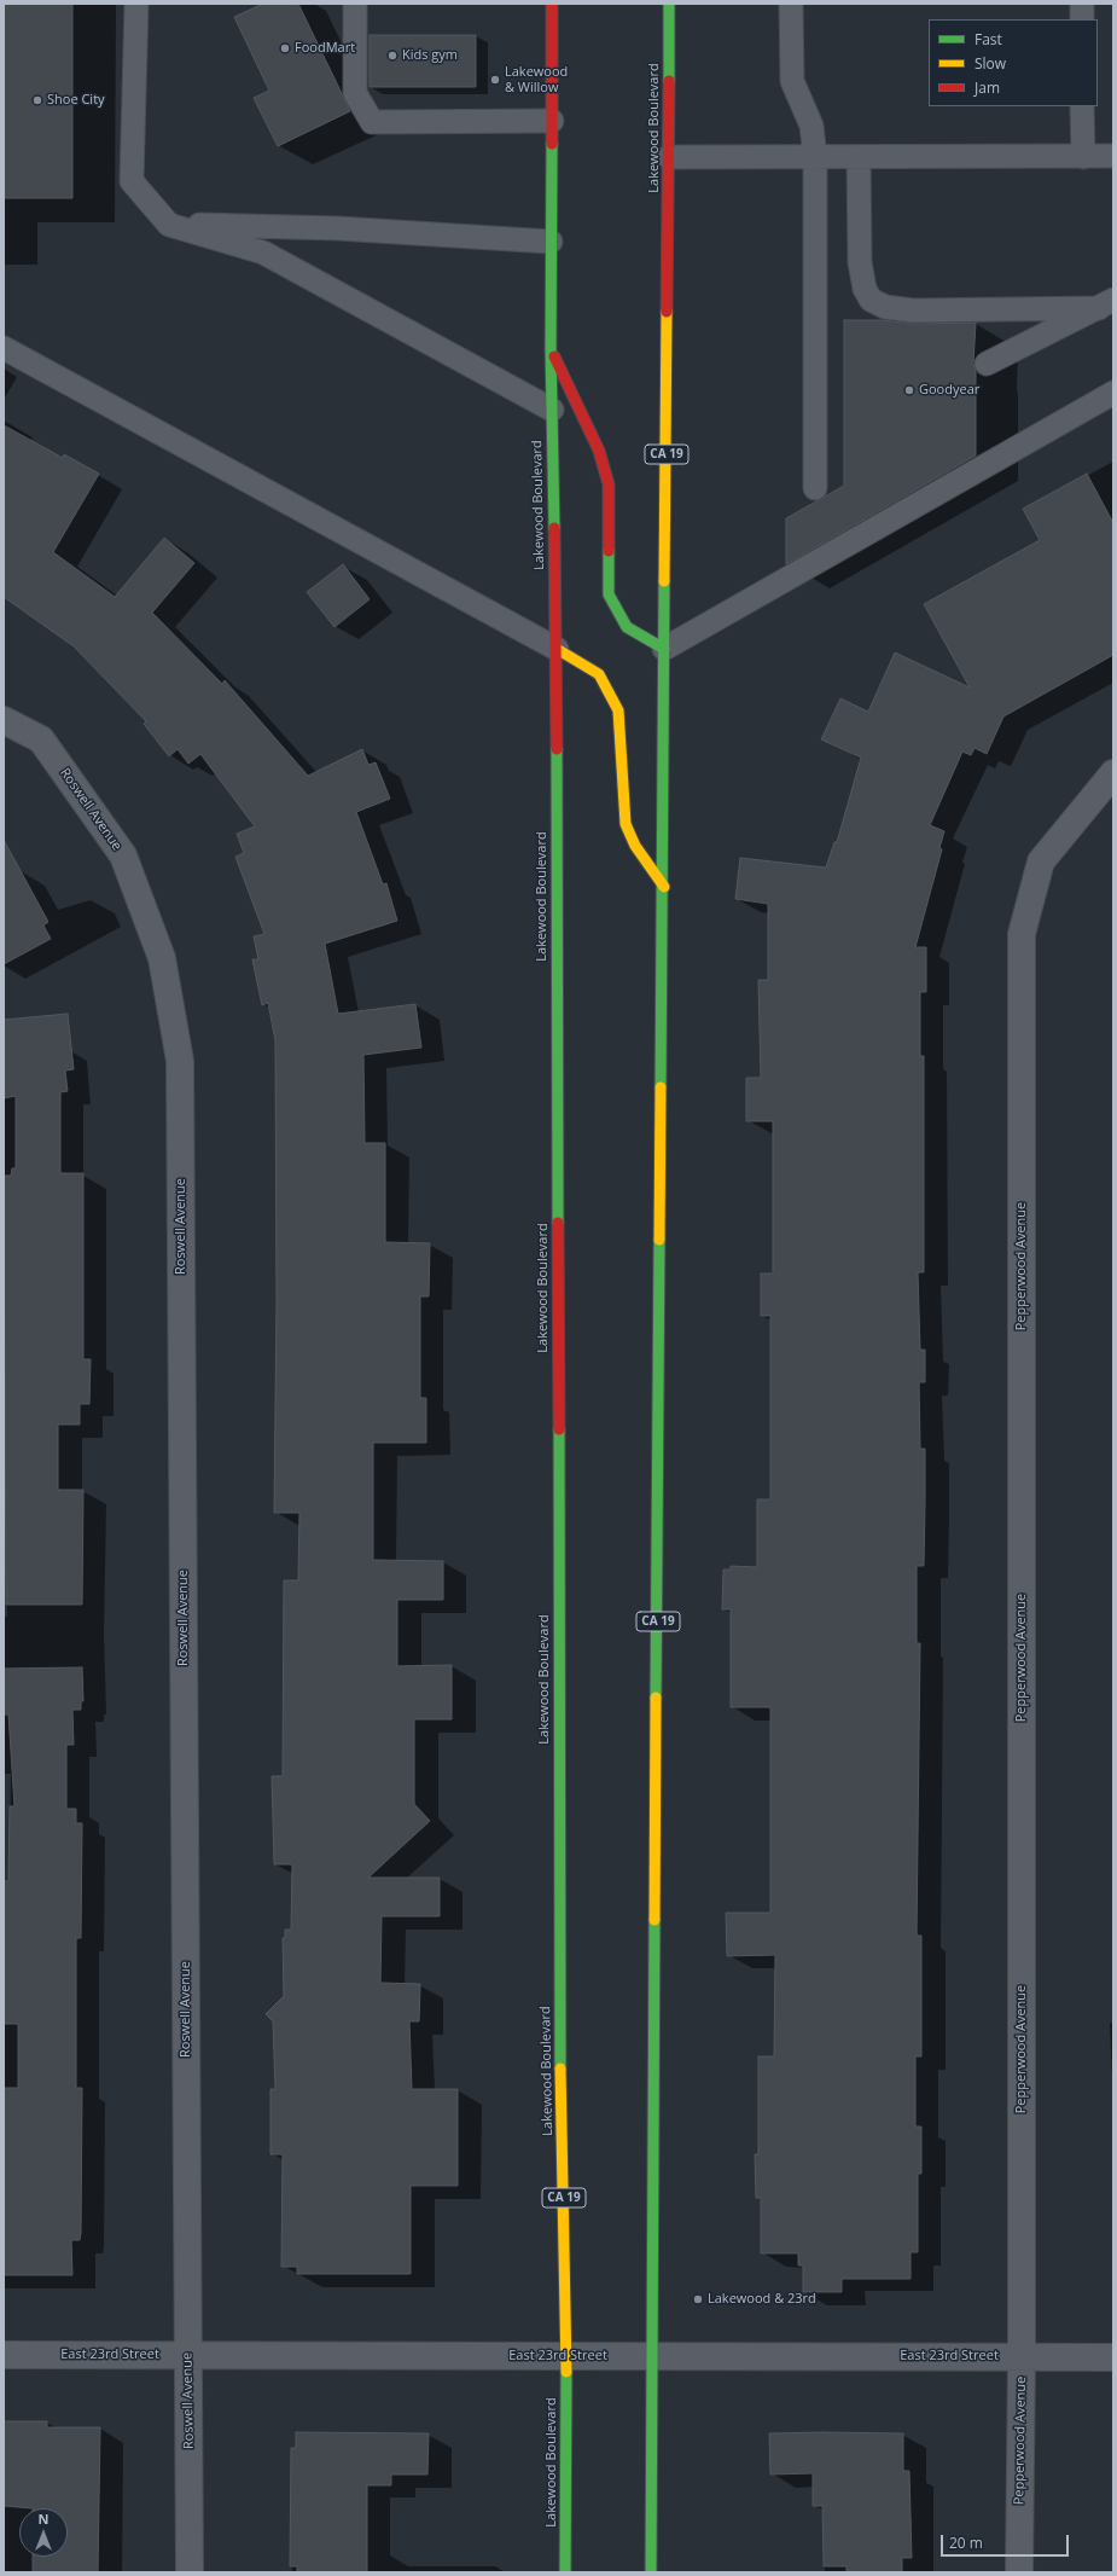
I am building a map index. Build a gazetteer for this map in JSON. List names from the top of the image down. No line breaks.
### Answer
{"streets":{"main road":["Lakewood Boulevard","CA 19"],"street":["Roswell Avenue","Pepperwood Avenue","East 23rd Street"]},"crossings":[["Lakewood Boulevard","East 23rd Street"],["Roswell Avenue","East 23rd Street"],["Pepperwood Avenue","East 23rd Street"]],"places":["FoodMart","Kids gym","Lakewood & Willow","Shoe City","Goodyear","Lakewood & 23rd"],"legend":["Fast","Slow","Jam"],"scale_bar":"20 m","north":"top"}
